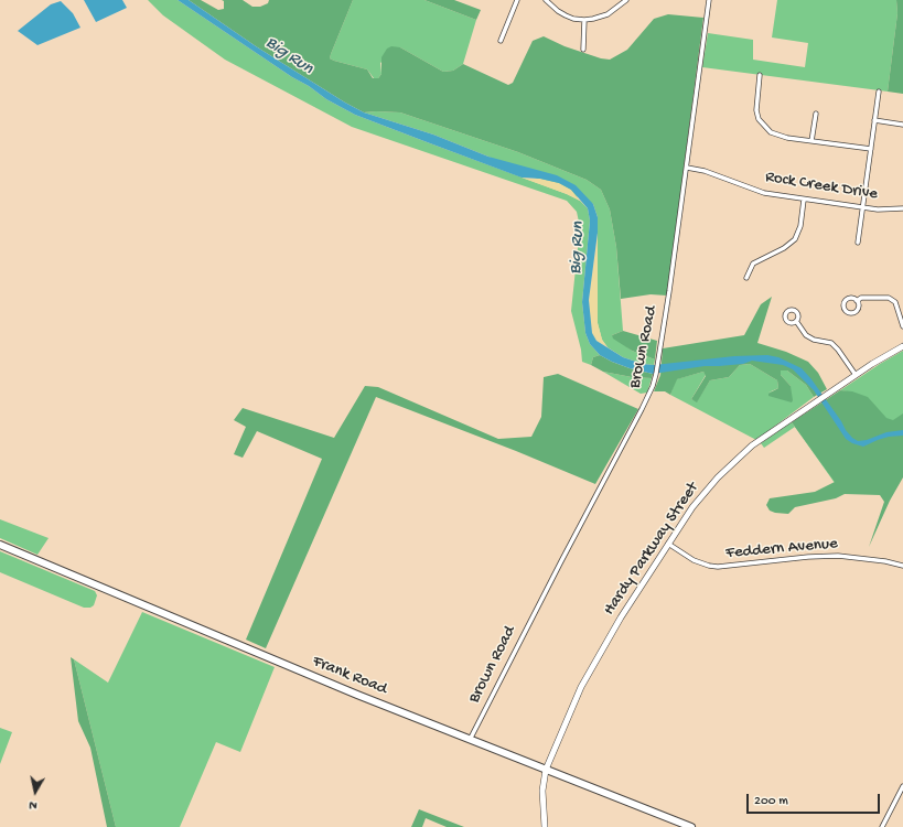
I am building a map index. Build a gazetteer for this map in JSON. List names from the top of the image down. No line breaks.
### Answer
{"streets":{"main road":["Hardy Parkway Street","Frank Road"],"street":["Rock Creek Drive","Brown Road","Feddern Avenue"]},"crossings":[["Rock Creek Drive","Brown Road"],["Brown Road","Frank Road"],["Hardy Parkway Street","Feddern Avenue"],["Hardy Parkway Street","Frank Road"]],"water":["Big Run"],"scale_bar":"200 m","north":"bottom"}
